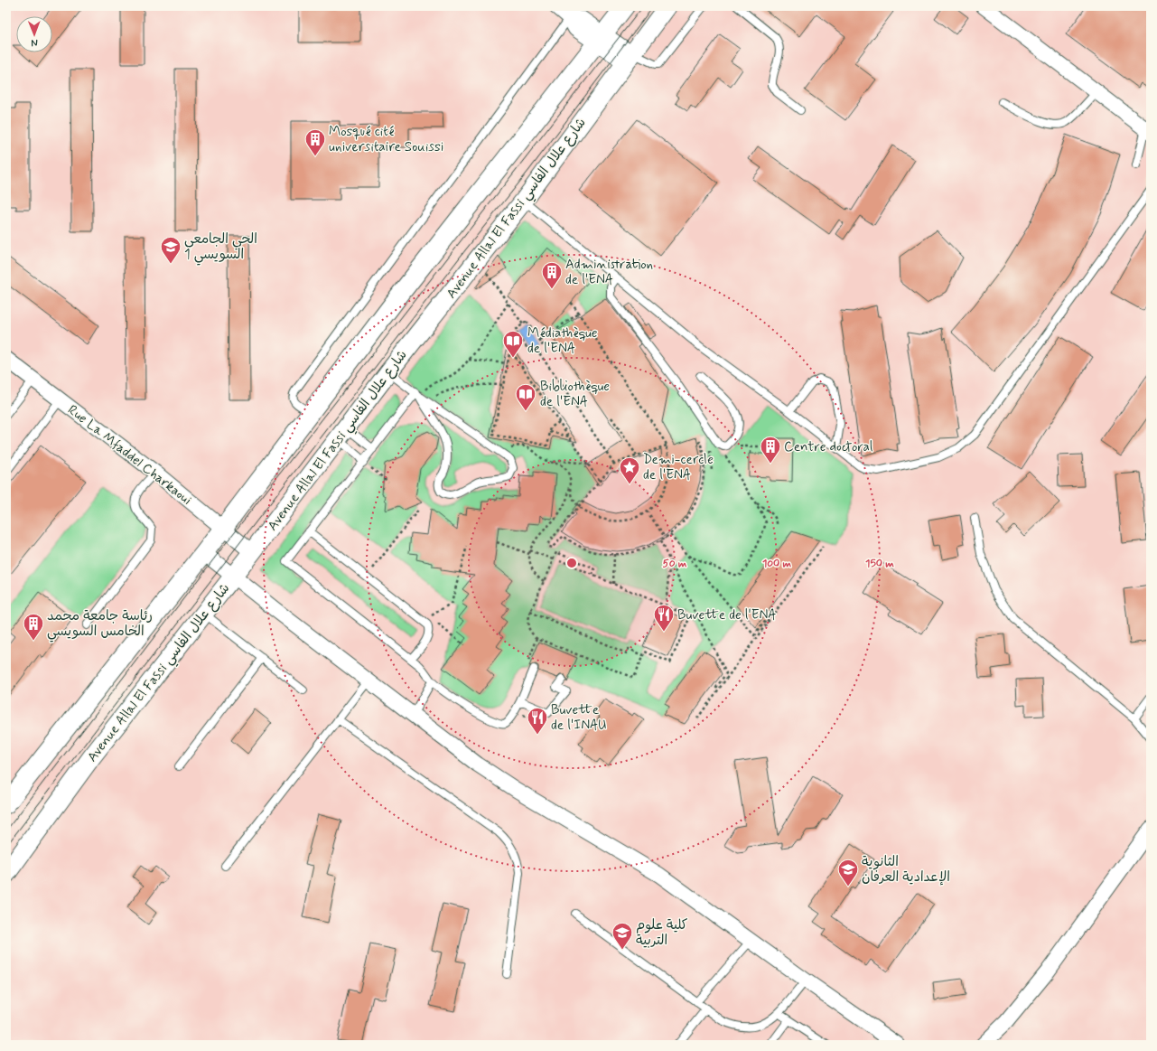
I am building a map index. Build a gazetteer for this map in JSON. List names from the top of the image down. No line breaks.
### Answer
{"streets":{"street":["Avenue Allal El Fassi شارع علال الفاسي","Rue La Mfaddel Charkaoui"]},"crossings":[["Avenue Allal El Fassi شارع علال الفاسي","Rue La Mfaddel Charkaoui"]],"places":{"building":["Mosqué cité universitaire Souissi","Administration de l'ENA","Centre doctoral","رئاسة جامعة محمد الخامس السويسي"],"school or university":["الحي الجامعي السويسي 1","الثانوية الإعدادية العرفان","كلية علوم التربية"],"library":["Médiathèque de l'ENA","Bibliothèque de l'ENA"],"place":["Demi-cercle de l'ENA"],"restaurant":["Buvette de l'ENA","Buvette de l'INAU"]},"north":"bottom","rings":["50 m","100 m","150 m"]}
